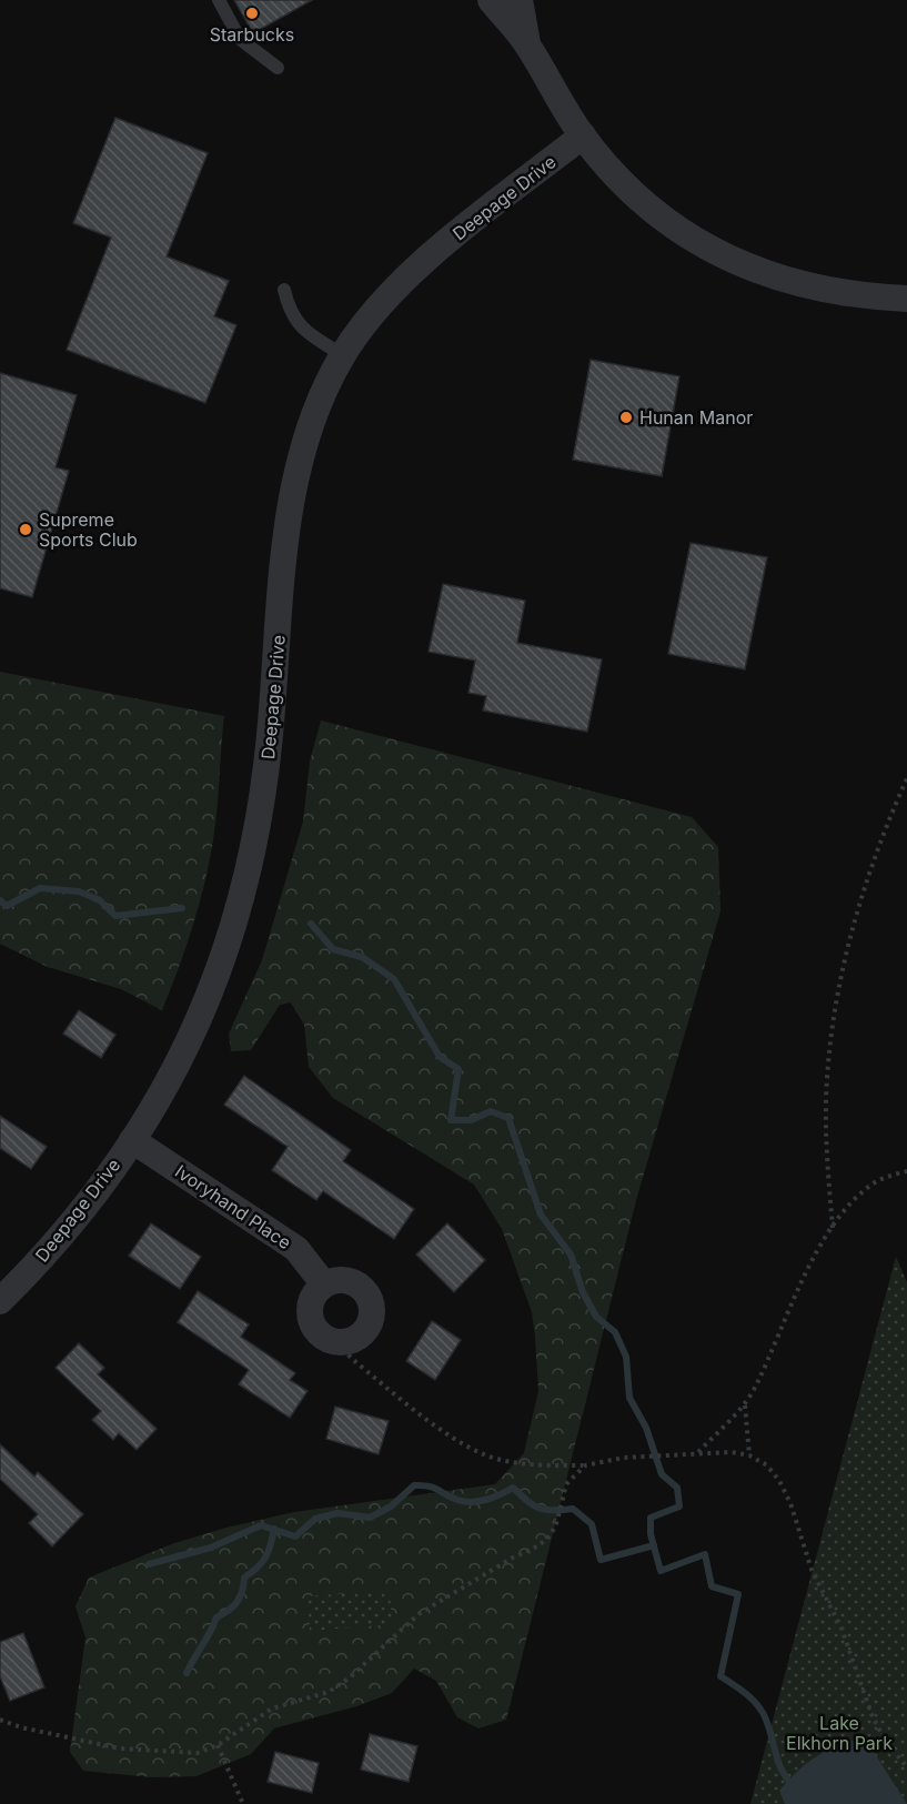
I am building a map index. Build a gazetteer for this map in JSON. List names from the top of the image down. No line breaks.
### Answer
{"streets":{"street":["Deepage Drive","Ivoryhand Place"]},"crossings":[["Deepage Drive","Ivoryhand Place"]],"parks":["Lake Elkhorn Park"],"places":["Starbucks","Hunan Manor","Supreme Sports Club"]}
